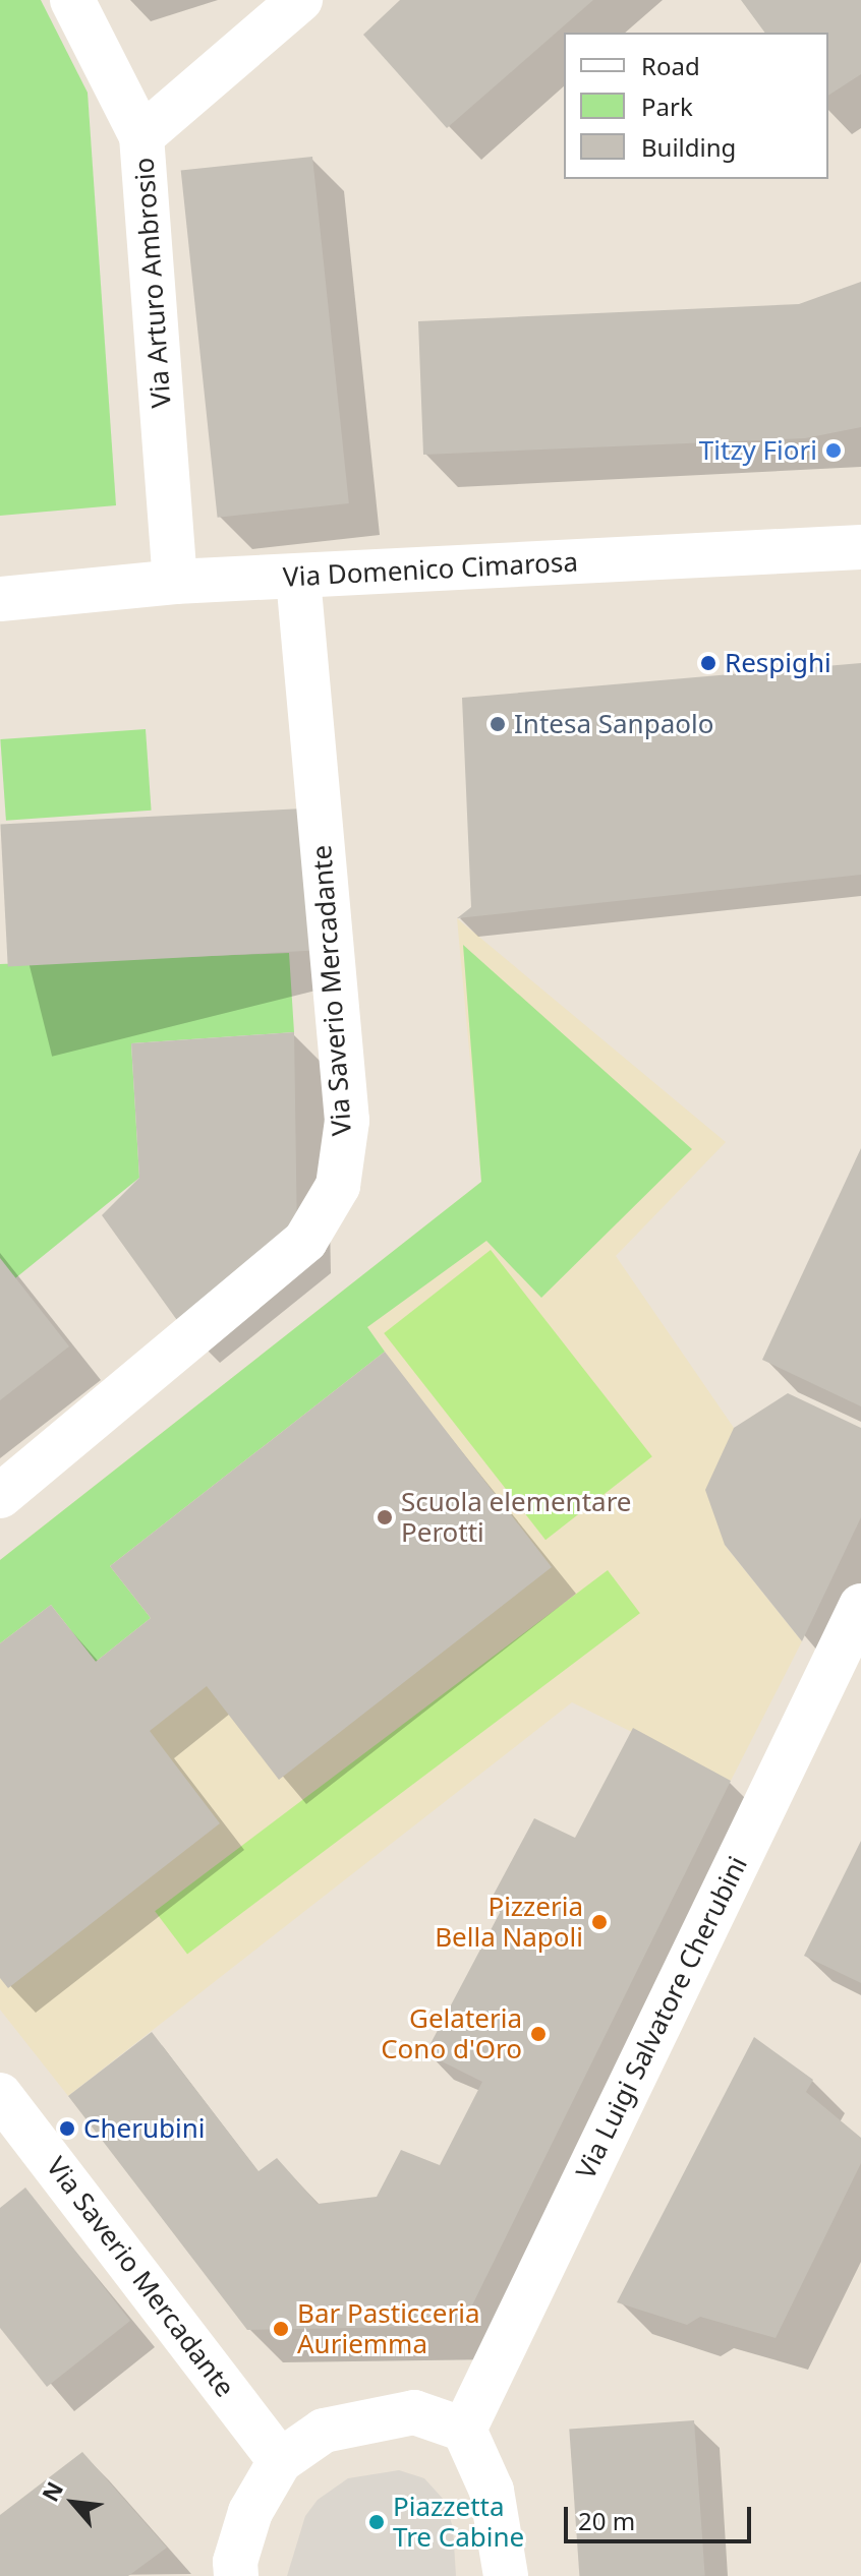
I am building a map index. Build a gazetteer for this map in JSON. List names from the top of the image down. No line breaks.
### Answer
{"streets":{"street":["Via Arturo Ambrosio","Via Domenico Cimarosa","Via Saverio Mercadante","Via Luigi Salvatore Cherubini"]},"crossings":[["Via Arturo Ambrosio","Via Domenico Cimarosa"],["Via Domenico Cimarosa","Via Saverio Mercadante"]],"places":["Titzy Fiori","Respighi","Intesa Sanpaolo","Scuola elementare Perotti","Pizzeria Bella Napoli","Gelateria Cono d'Oro","Cherubini","Bar Pasticceria Auriemma","Piazzetta Tre Cabine"],"legend":["Road","Park","Building"],"scale_bar":"20 m","north":"top left"}
